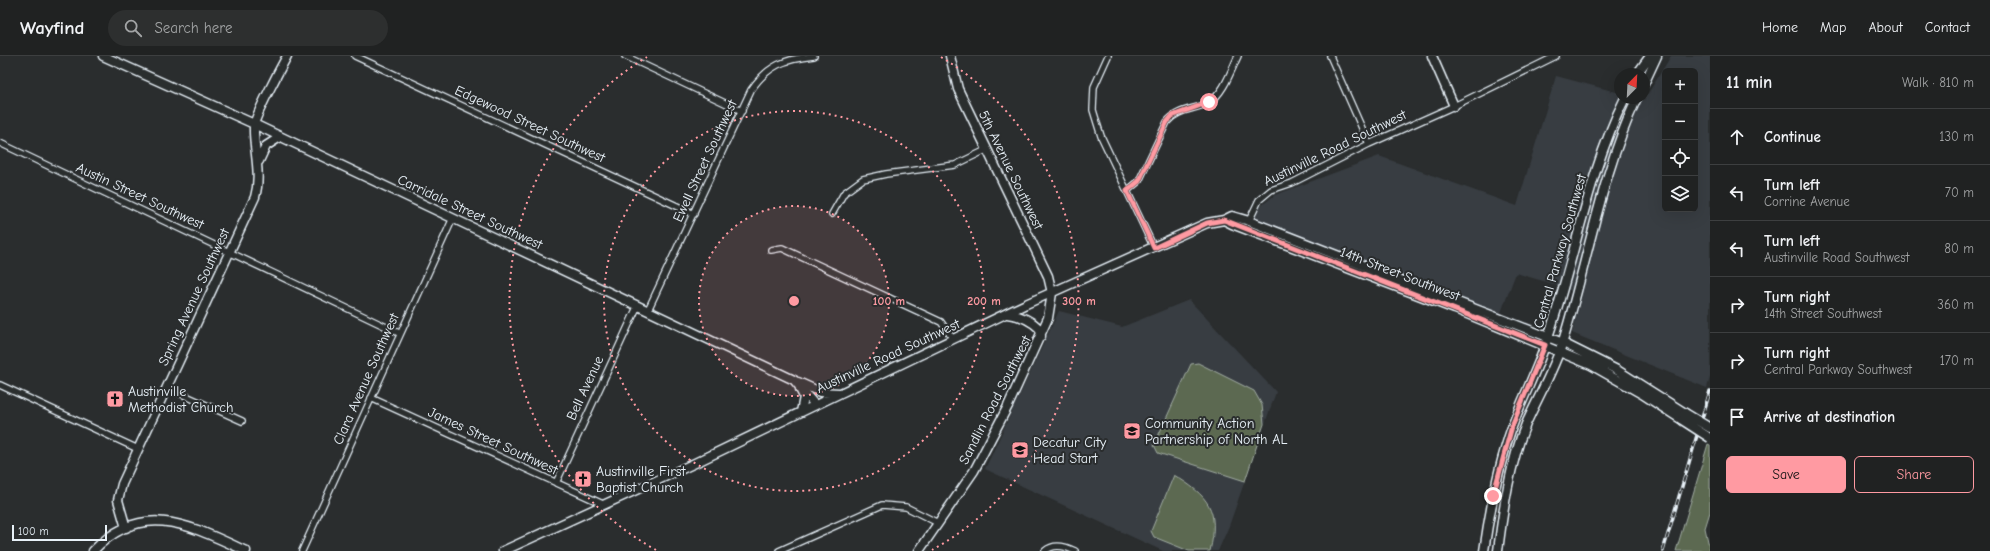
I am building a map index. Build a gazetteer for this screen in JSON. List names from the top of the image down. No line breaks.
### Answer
{"streets":{"street":["Edgewood Street Southwest","Austinville Road Southwest","Ewell Street Southwest","5th Avenue Southwest","Austin Street Southwest","Carridale Street Southwest","Central Parkway Southwest","14th Street Southwest","Spring Avenue Southwest","Clara Avenue Southwest","Bell Avenue","Sandlin Road Southwest","James Street Southwest"]},"crossings":[["Edgewood Street Southwest","Ewell Street Southwest"],["Austinville Road Southwest","5th Avenue Southwest"],["Austinville Road Southwest","Carridale Street Southwest"],["Austinville Road Southwest","14th Street Southwest"],["Austinville Road Southwest","Sandlin Road Southwest"],["Austinville Road Southwest","James Street Southwest"],["Ewell Street Southwest","Carridale Street Southwest"],["5th Avenue Southwest","Sandlin Road Southwest"],["Austin Street Southwest","Spring Avenue Southwest"],["Austin Street Southwest","Clara Avenue Southwest"],["Carridale Street Southwest","Spring Avenue Southwest"],["Carridale Street Southwest","Clara Avenue Southwest"],["Carridale Street Southwest","Bell Avenue"],["Central Parkway Southwest","14th Street Southwest"],["Clara Avenue Southwest","James Street Southwest"],["Bell Avenue","James Street Southwest"]],"places":{"church":["Austinville Methodist Church","Austinville First Baptist Church"],"school or university":["Community Action Partnership of North AL","Decatur City Head Start"]},"scale_bar":"100 m","north":"top right","page":{"header":"Wayfind","search":"Search here","nav":["Home","Map","About","Contact"],"heading":["11 min","Walk · 810 m"],"map_buttons":["+","−"],"list":[["Continue","130 m"],["Turn left","Corrine Avenue","70 m"],["Turn left","Austinville Road Southwest","80 m"],["Turn right","14th Street Southwest","360 m"],["Turn right","Central Parkway Southwest","170 m"],"Arrive at destination"],"buttons":["Save","Share"],"scale":"100 m"},"rings":["100 m","200 m","300 m"]}
